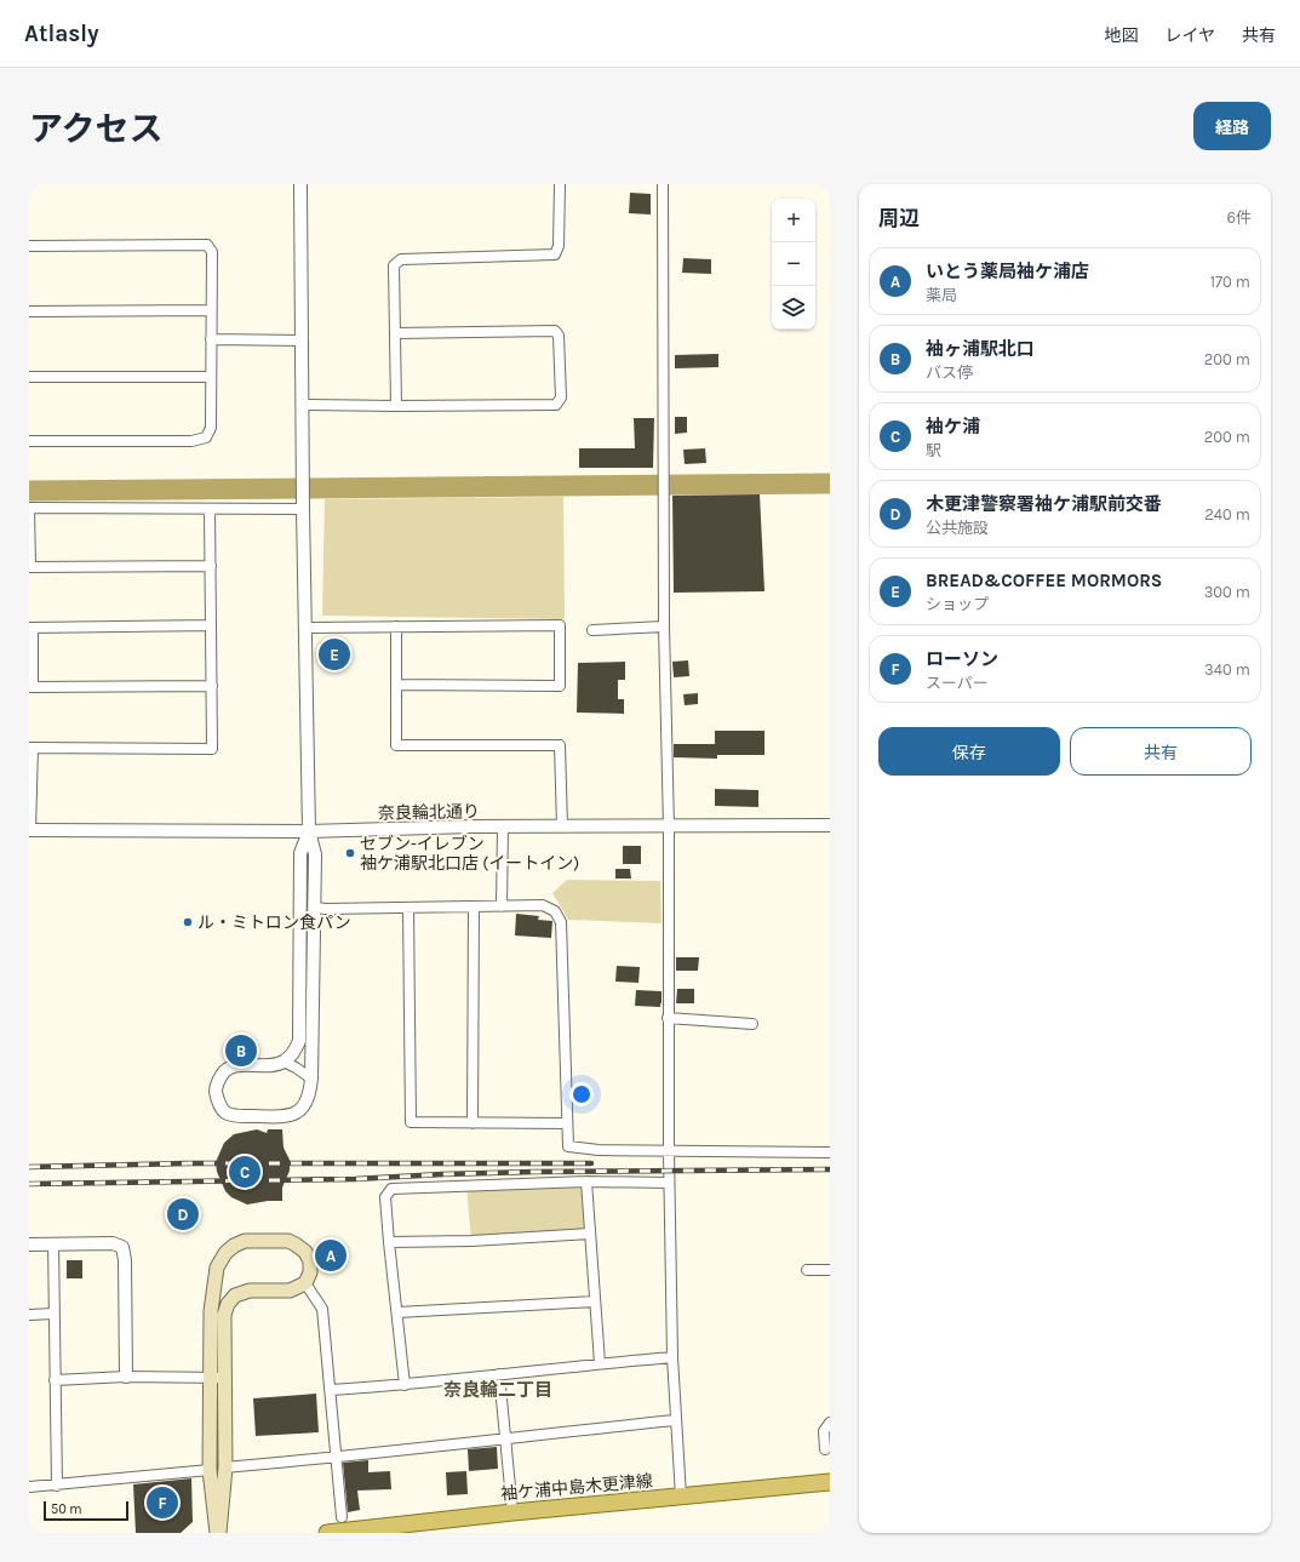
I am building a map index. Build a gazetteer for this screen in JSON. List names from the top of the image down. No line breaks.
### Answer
{"streets":{"main road":["袖ケ浦中島木更津線"],"street":["奈良輪北通り"]},"districts":["奈良輪二丁目"],"places":["セブン-イレブン 袖ケ浦駅北口店 (イートイン)","ル・ミトロン食パン"],"scale_bar":"50 m","page":{"header":"Atlasly","nav":["地図","レイヤ","共有"],"title":"アクセス","buttons":["経路",["保存","共有"]],"heading":["周辺","6件"],"map_buttons":["+","−"],"list":[{"mark":"A","name":"いとう薬局袖ケ浦店","note":"薬局","value":"170 m"},{"mark":"B","name":"袖ヶ浦駅北口","note":"バス停","value":"200 m"},{"mark":"C","name":"袖ケ浦","note":"駅","value":"200 m"},{"mark":"D","name":"木更津警察署袖ケ浦駅前交番","note":"公共施設","value":"240 m"},{"mark":"E","name":"BREAD&COFFEE MORMORS","note":"ショップ","value":"300 m"},{"mark":"F","name":"ローソン","note":"スーパー","value":"340 m"}],"pins":["E","B","C","D","A","F"],"scale":"50 m"}}
